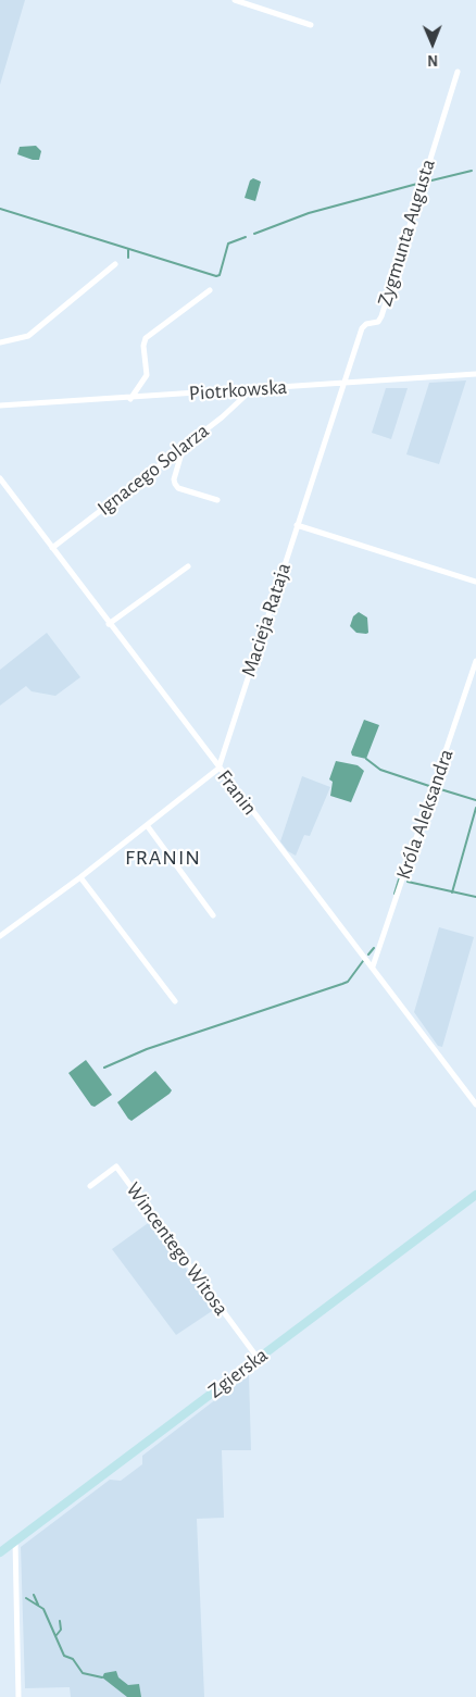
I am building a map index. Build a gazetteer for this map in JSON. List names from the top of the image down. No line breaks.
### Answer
{"streets":{"main road":["Zgierska"],"street":["Zygmunta Augusta","Piotrkowska","Ignacego Solarza","Macieja Rataja","Franin","Króla Aleksandra","Wincentego Witosa"]},"crossings":[["Zygmunta Augusta","Piotrkowska"],["Zygmunta Augusta","Macieja Rataja"],["Piotrkowska","Ignacego Solarza"],["Piotrkowska","Macieja Rataja"],["Ignacego Solarza","Franin"],["Macieja Rataja","Franin"],["Franin","Króla Aleksandra"],["Wincentego Witosa","Zgierska"]],"districts":["FRANIN"],"north":"bottom"}
